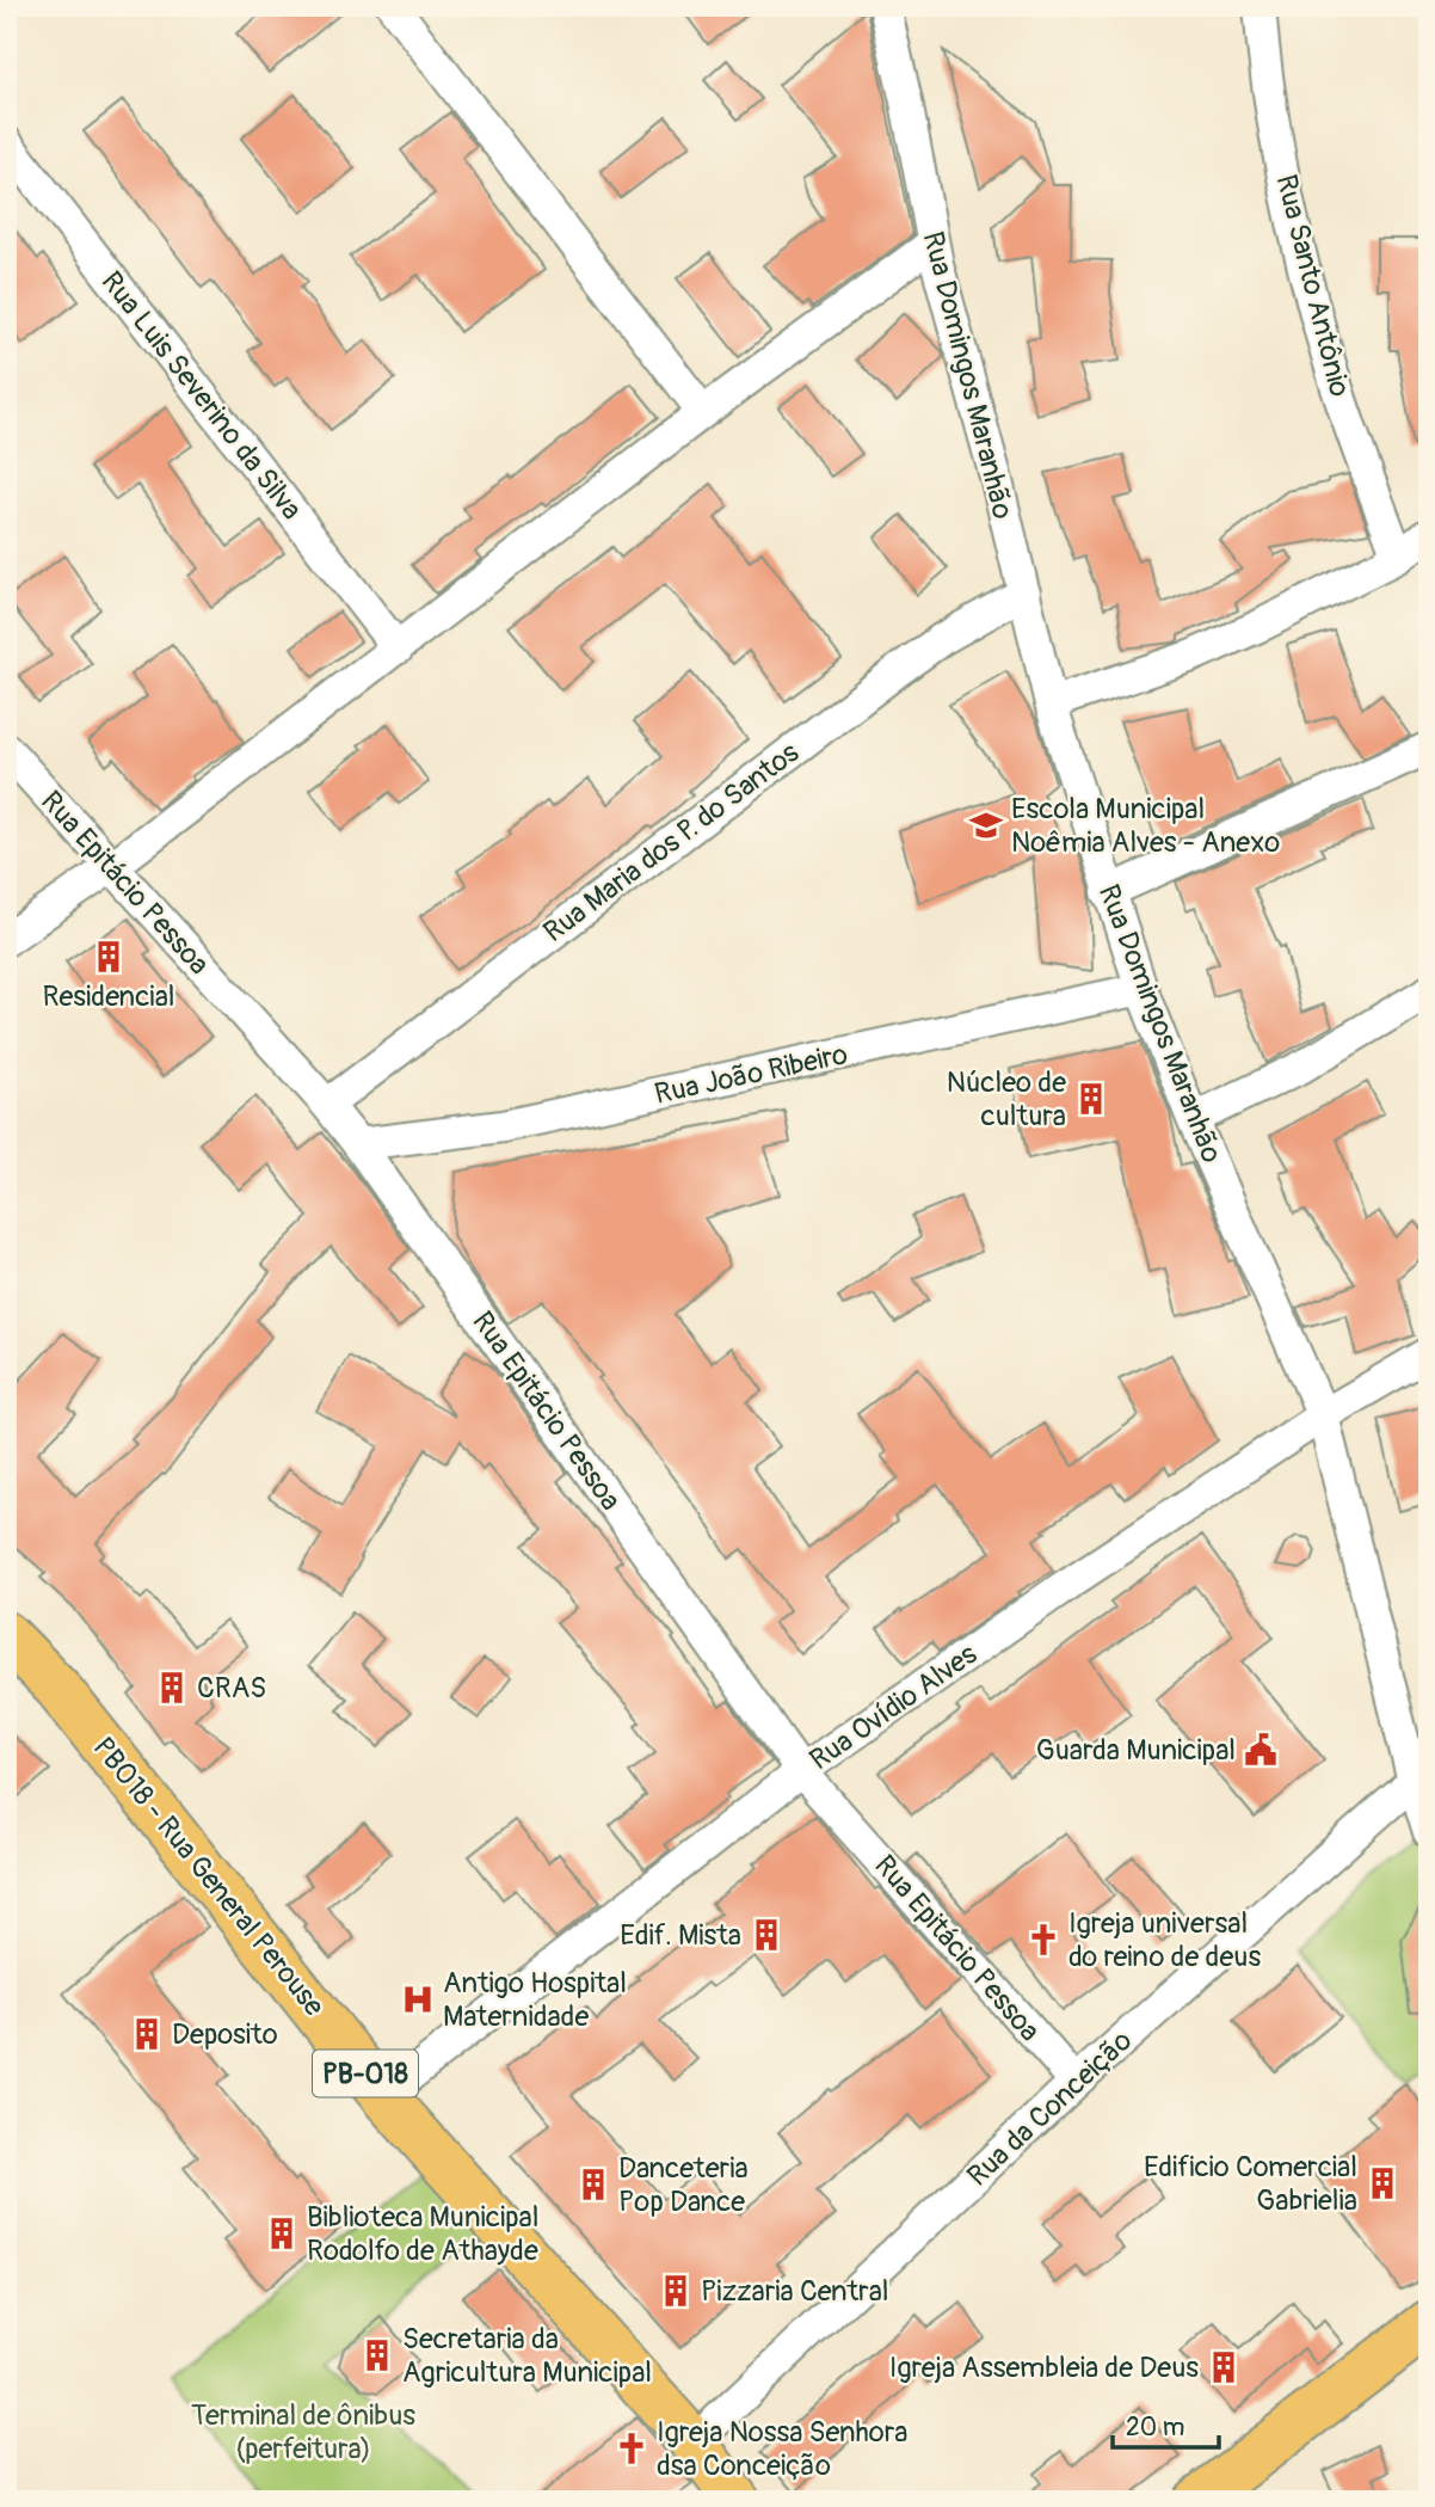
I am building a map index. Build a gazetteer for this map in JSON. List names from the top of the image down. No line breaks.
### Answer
{"streets":{"main road":["PB018 - Rua General Perouse","PB-018"],"street":["Rua Santo Antônio","Rua Domingos Maranhão","Rua Luis Severino da Silva","Rua Maria dos P. do Santos","Rua Epitácio Pessoa","Rua João Ribeiro","Rua Ovídio Alves","Rua da Conceição"]},"crossings":[["Rua Domingos Maranhão","Rua Maria dos P. do Santos"],["Rua Domingos Maranhão","Rua João Ribeiro"],["Rua Domingos Maranhão","Rua Ovídio Alves"],["Rua Domingos Maranhão","Rua da Conceição"],["Rua Maria dos P. do Santos","Rua Epitácio Pessoa"],["Rua Epitácio Pessoa","Rua João Ribeiro"],["Rua Epitácio Pessoa","Rua Ovídio Alves"],["Rua Epitácio Pessoa","Rua da Conceição"],["Rua Ovídio Alves","PB018 - Rua General Perouse"],["PB018 - Rua General Perouse","Rua da Conceição"]],"parks":["Terminal de ônibus (perfeitura)"],"places":{"school or university":["Escola Municipal Noêmia Alves - Anexo"],"building":["Residencial","Núcleo de cultura","CRAS","Edif. Mista","Deposito","Edificio Comercial Gabrielia","Danceteria Pop Dance","Biblioteca Municipal Rodolfo de Athayde","Pizzaria Central","Secretaria da Agricultura Municipal","Igreja Assembleia de Deus"],"public building":["Guarda Municipal"],"church":["Igreja universal do reino de deus","Igreja Nossa Senhora dsa Conceição"],"hospital":["Antigo Hospital Maternidade"]},"scale_bar":"20 m"}
